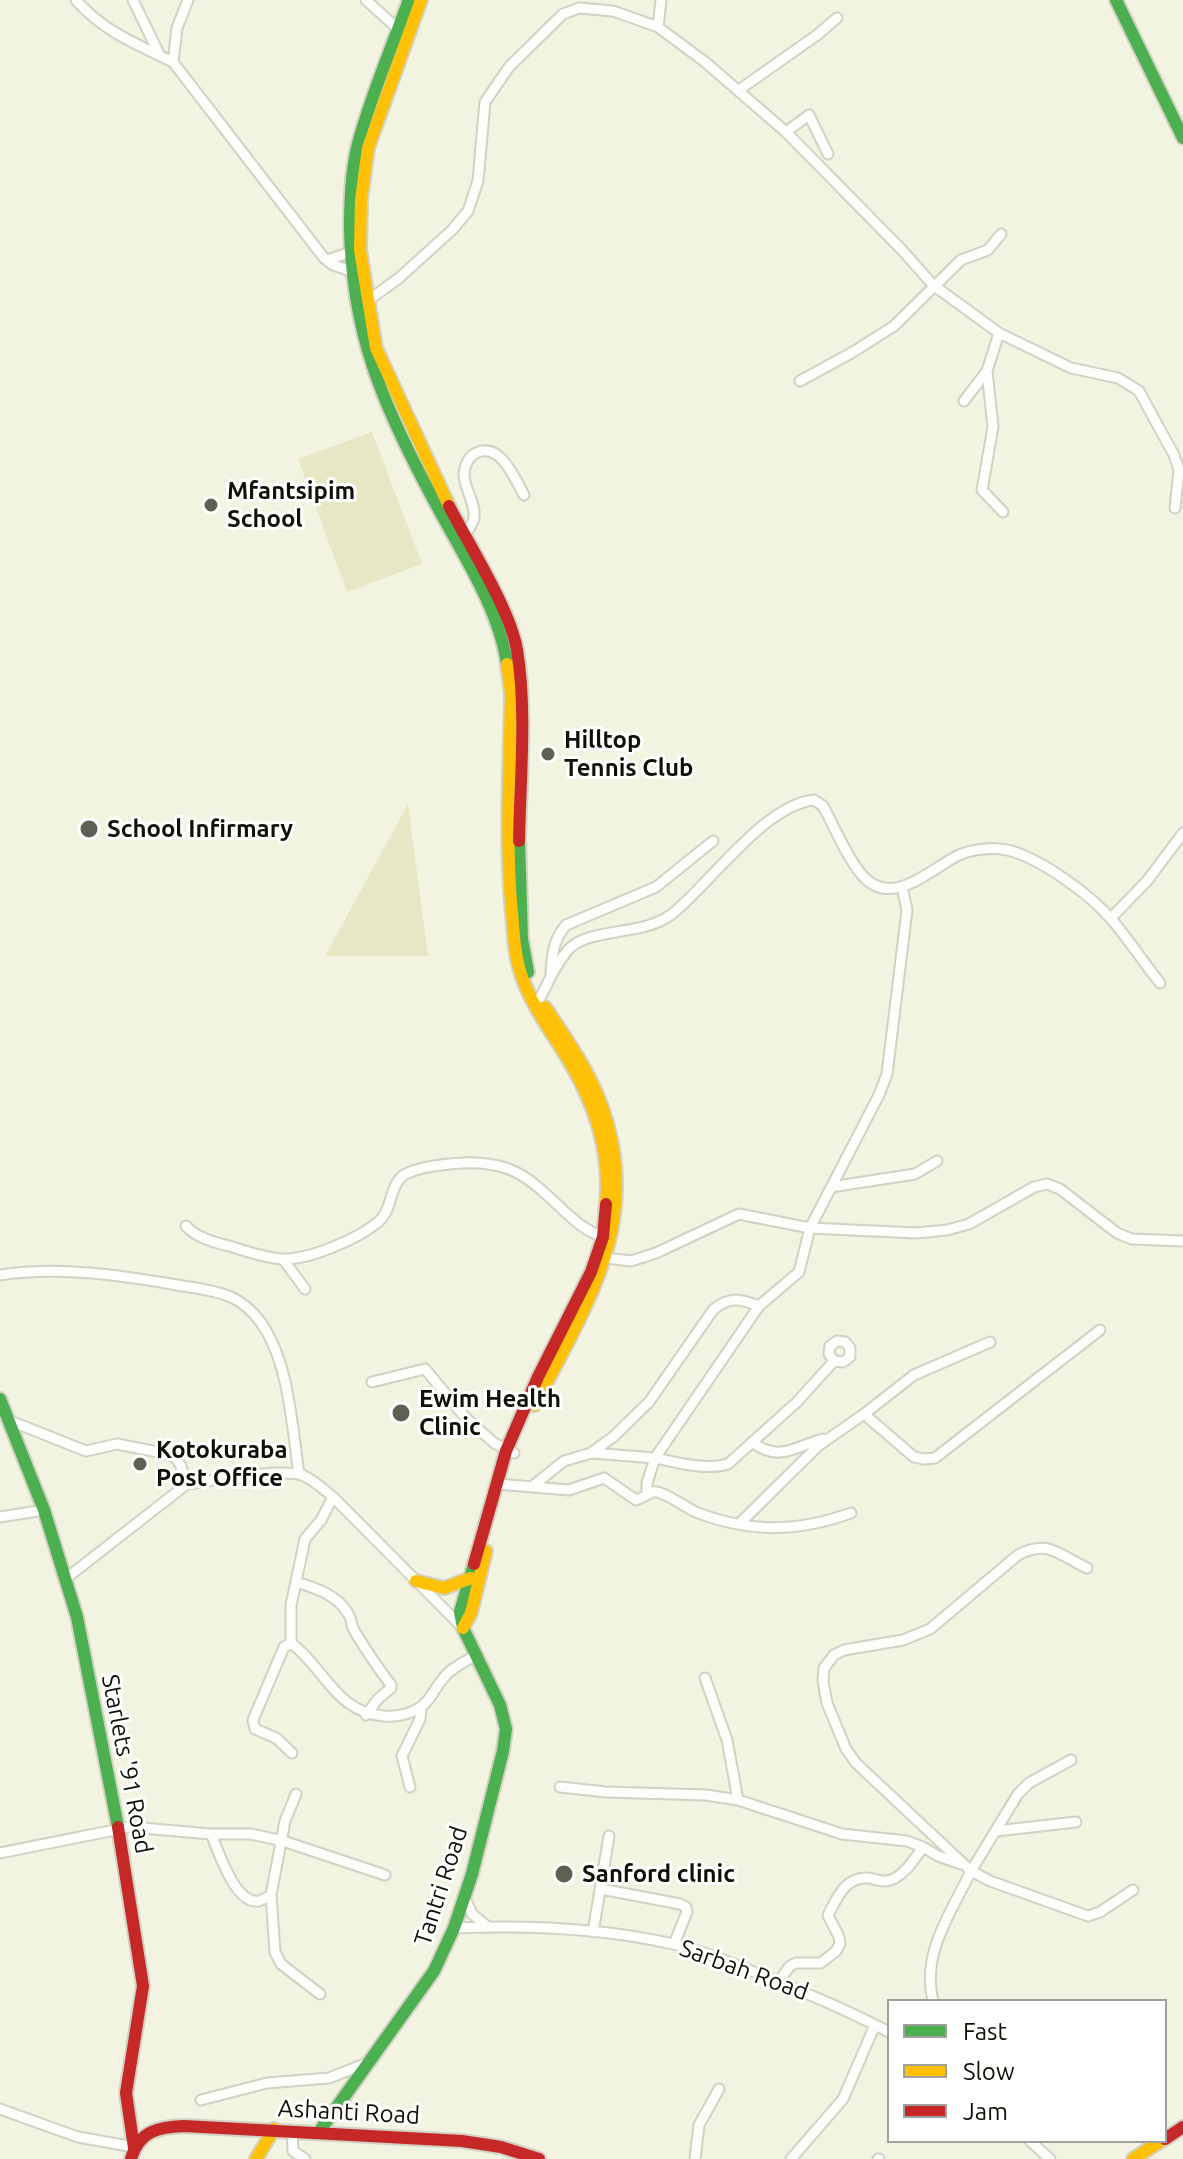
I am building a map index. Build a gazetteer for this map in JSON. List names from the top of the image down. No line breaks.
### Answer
{"streets":{"main road":["Starlets '91 Road","Tantri Road","Ashanti Road"],"street":["Sarbah Road"]},"crossings":[["Starlets '91 Road","Ashanti Road"],["Tantri Road","Sarbah Road"],["Tantri Road","Ashanti Road"]],"places":["Mfantsipim School","Hilltop Tennis Club","School Infirmary","Ewim Health Clinic","Kotokuraba Post Office","Sanford clinic"],"legend":["Fast","Slow","Jam"]}
